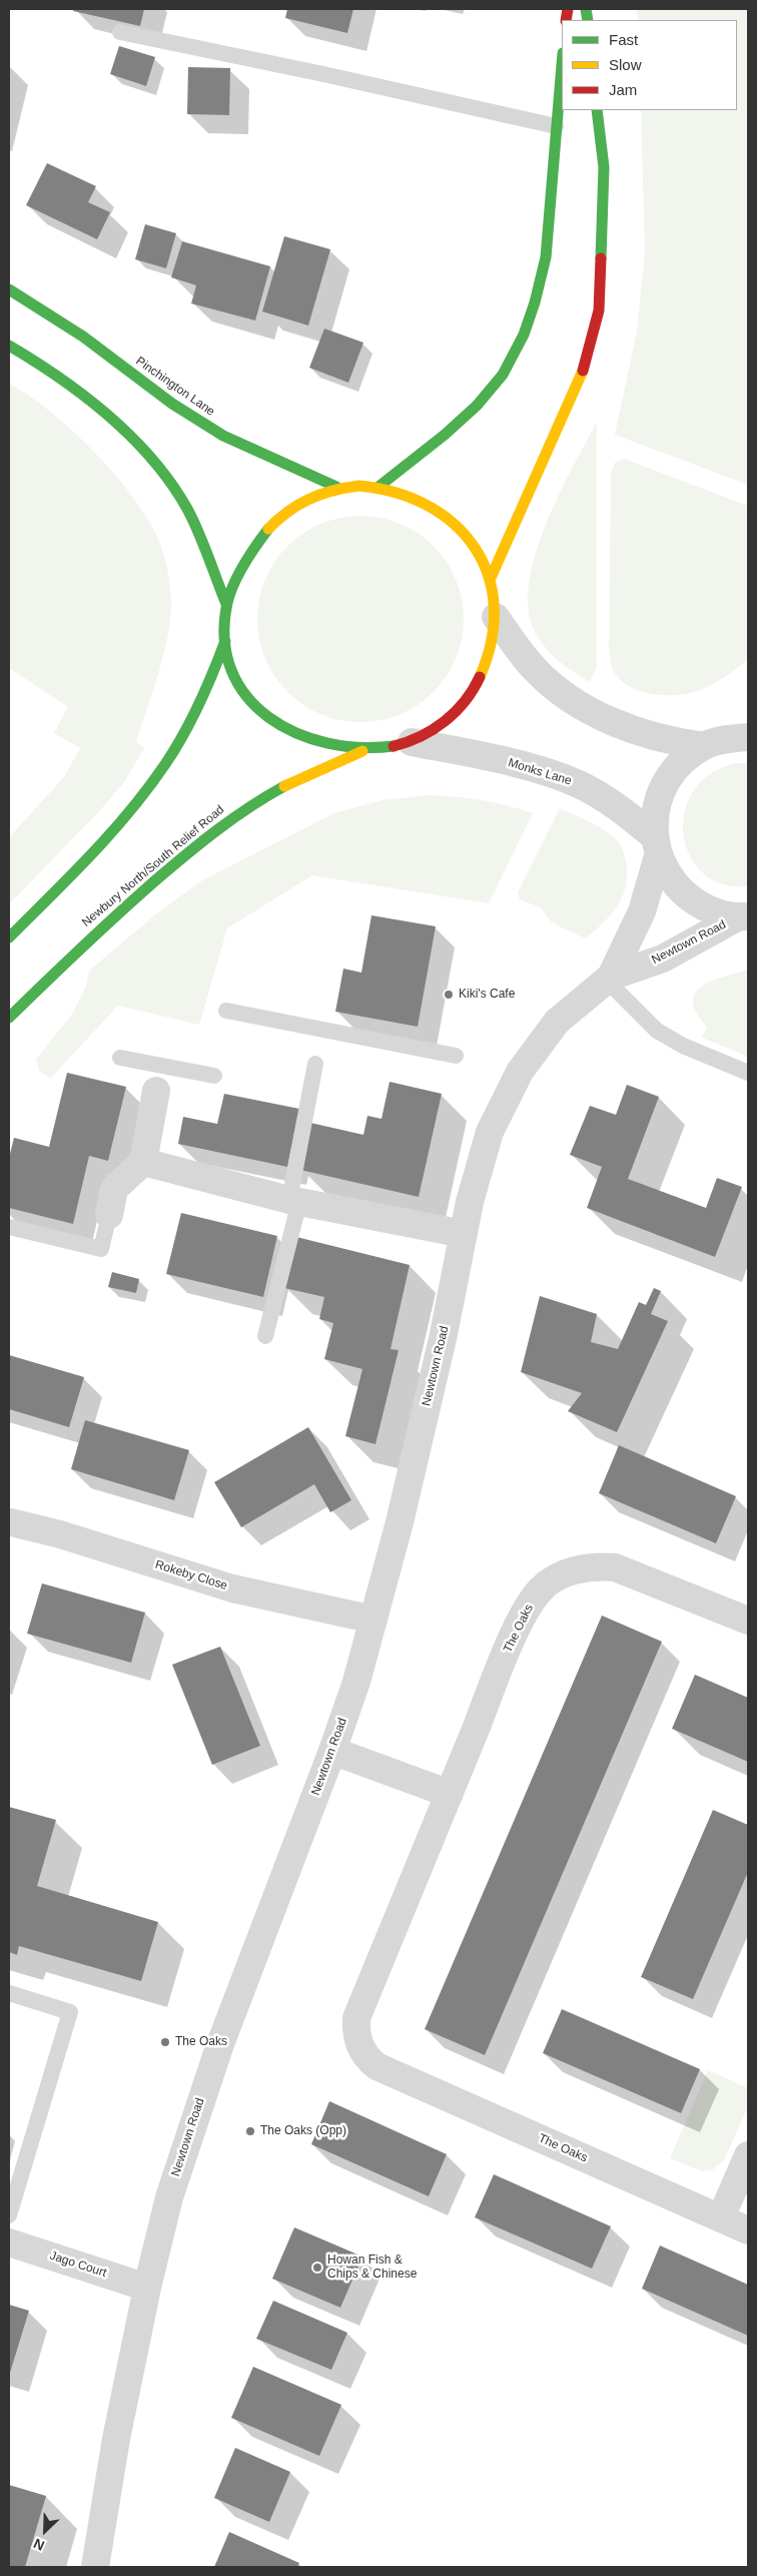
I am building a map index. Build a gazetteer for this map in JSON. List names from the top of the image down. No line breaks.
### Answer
{"streets":{"main road":["Pinchington Lane","Newbury North/South Relief Road"],"street":["Monks Lane","Newtown Road","Rokeby Close","The Oaks","Jago Court"]},"crossings":[["Monks Lane","Newtown Road"],["Newtown Road","Rokeby Close"],["Newtown Road","Jago Court"]],"places":["Kiki's Cafe","The Oaks","The Oaks (Opp)","Howan Fish & Chips & Chinese"],"legend":["Fast","Slow","Jam"],"north":"bottom left"}
